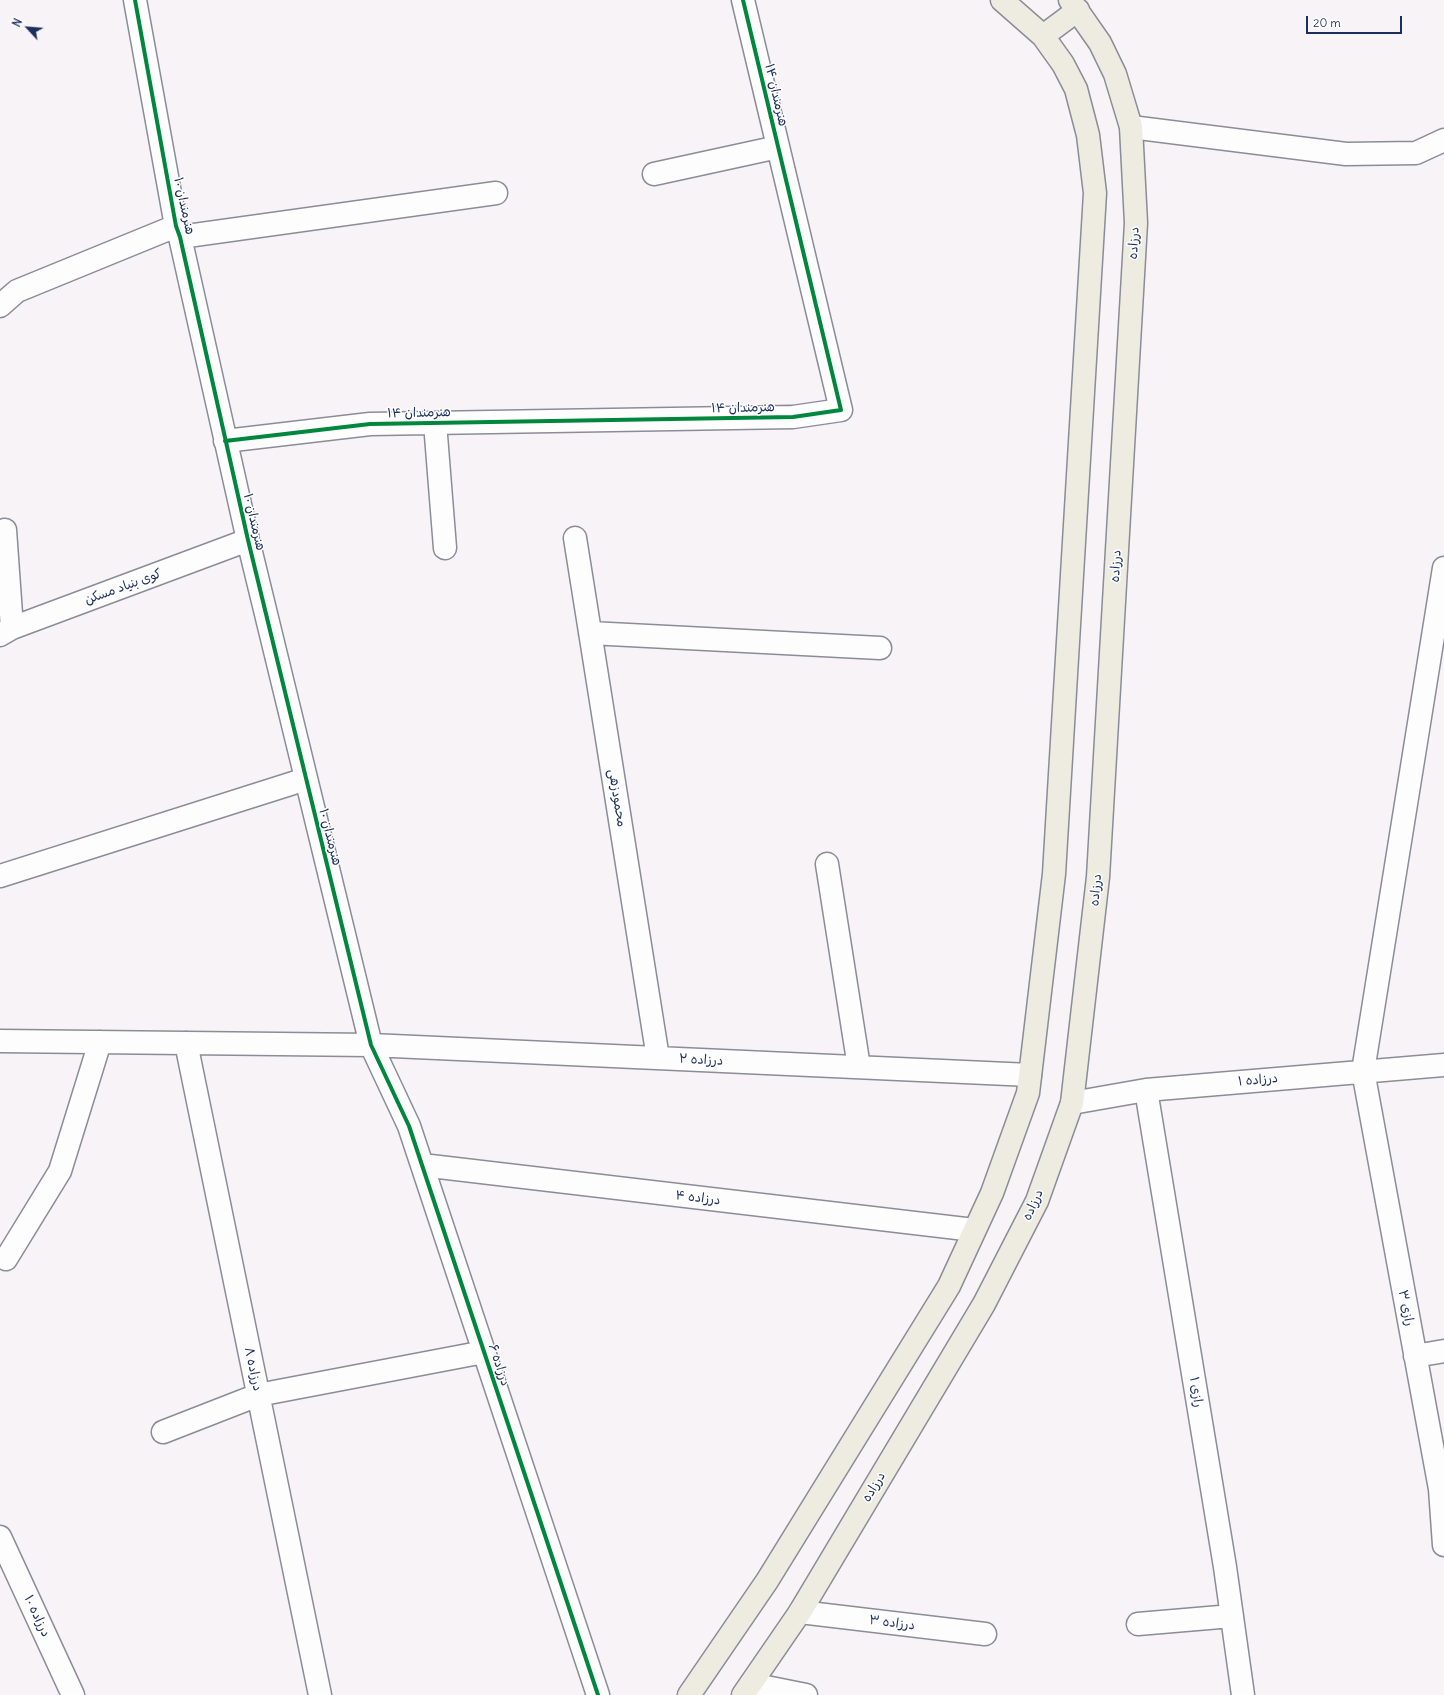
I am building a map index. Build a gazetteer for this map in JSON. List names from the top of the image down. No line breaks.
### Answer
{"streets":{"main road":["درزاده"],"street":["هنرمندان ۱۴","هنرمندان ۱۰","کوی بنیاد مسکن","محمودزهی","درزاده ۲","درزاده ۱","درزاده ۴","رازی ۳","درزاده ۶","درزاده ۸","رازی ۱","درزاده ۱۰","درزاده ۳"]},"crossings":[["هنرمندان ۱۴","هنرمندان ۱۰"],["هنرمندان ۱۰","کوی بنیاد مسکن"],["هنرمندان ۱۰","درزاده ۲"],["هنرمندان ۱۰","درزاده ۶"],["درزاده","درزاده ۱"],["درزاده","درزاده ۳"],["محمودزهی","درزاده ۲"],["درزاده ۲","درزاده ۶"],["درزاده ۲","درزاده ۸"],["درزاده ۱","رازی ۳"],["درزاده ۱","رازی ۱"],["درزاده ۴","درزاده ۶"]],"scale_bar":"20 m","north":"top left"}
